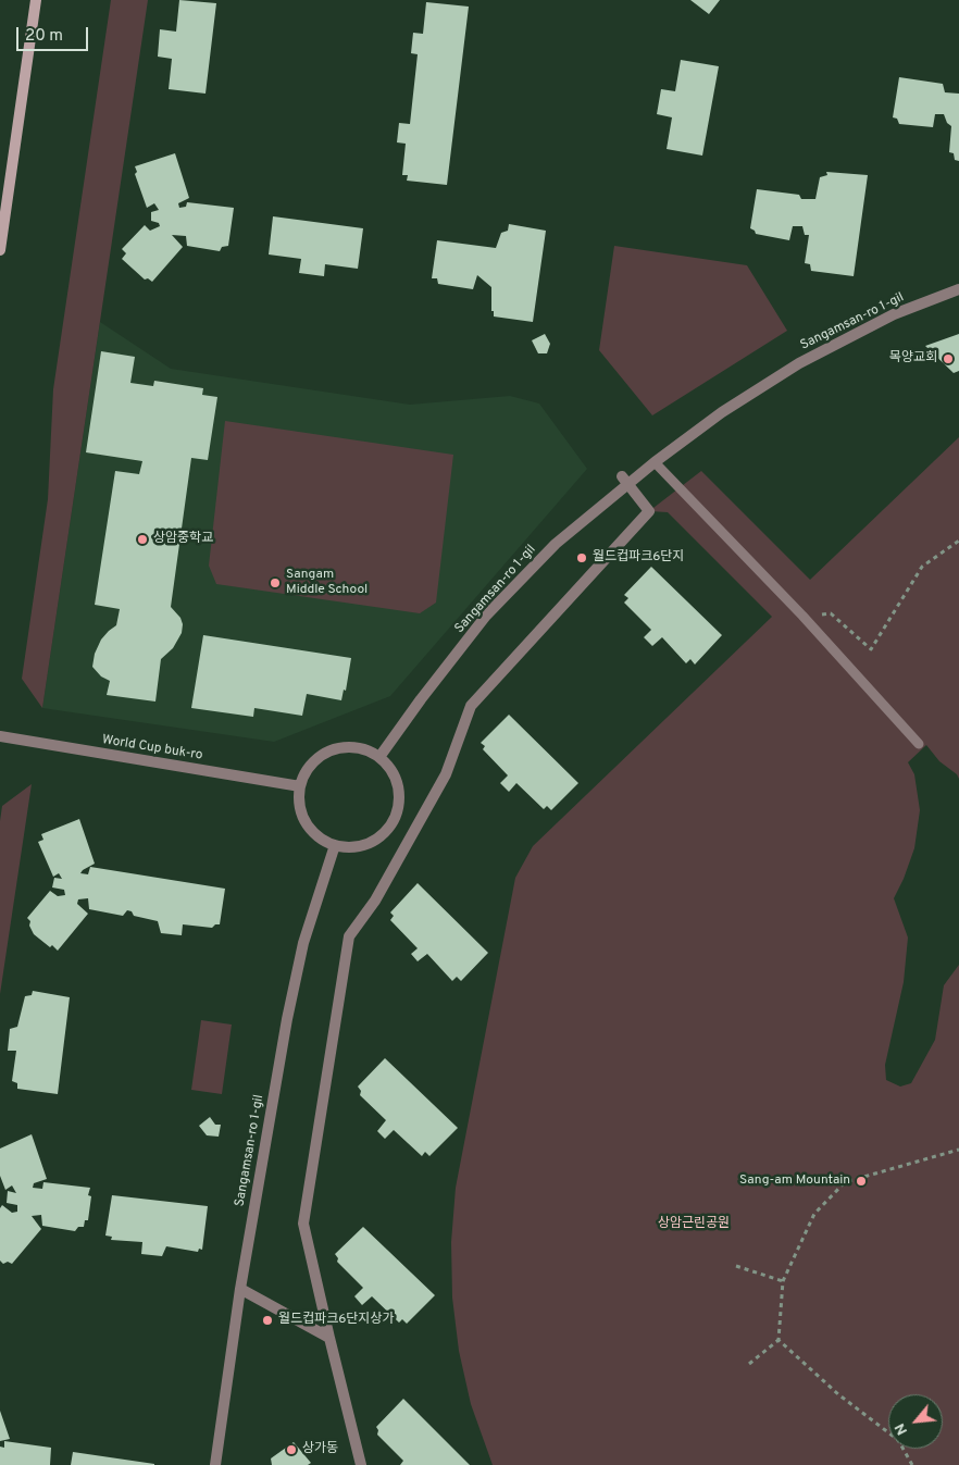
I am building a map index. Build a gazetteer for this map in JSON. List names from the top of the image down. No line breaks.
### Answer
{"streets":{"street":["Sangamsan-ro 1-gil","World Cup buk-ro"]},"crossings":[["Sangamsan-ro 1-gil","World Cup buk-ro"]],"parks":["상암근린공원"],"places":["목양교회","상암중학교","월드컵파크6단지","Sangam Middle School","Sang-am Mountain","월드컵파크6단지상가","상가동"],"scale_bar":"20 m","north":"bottom left"}
